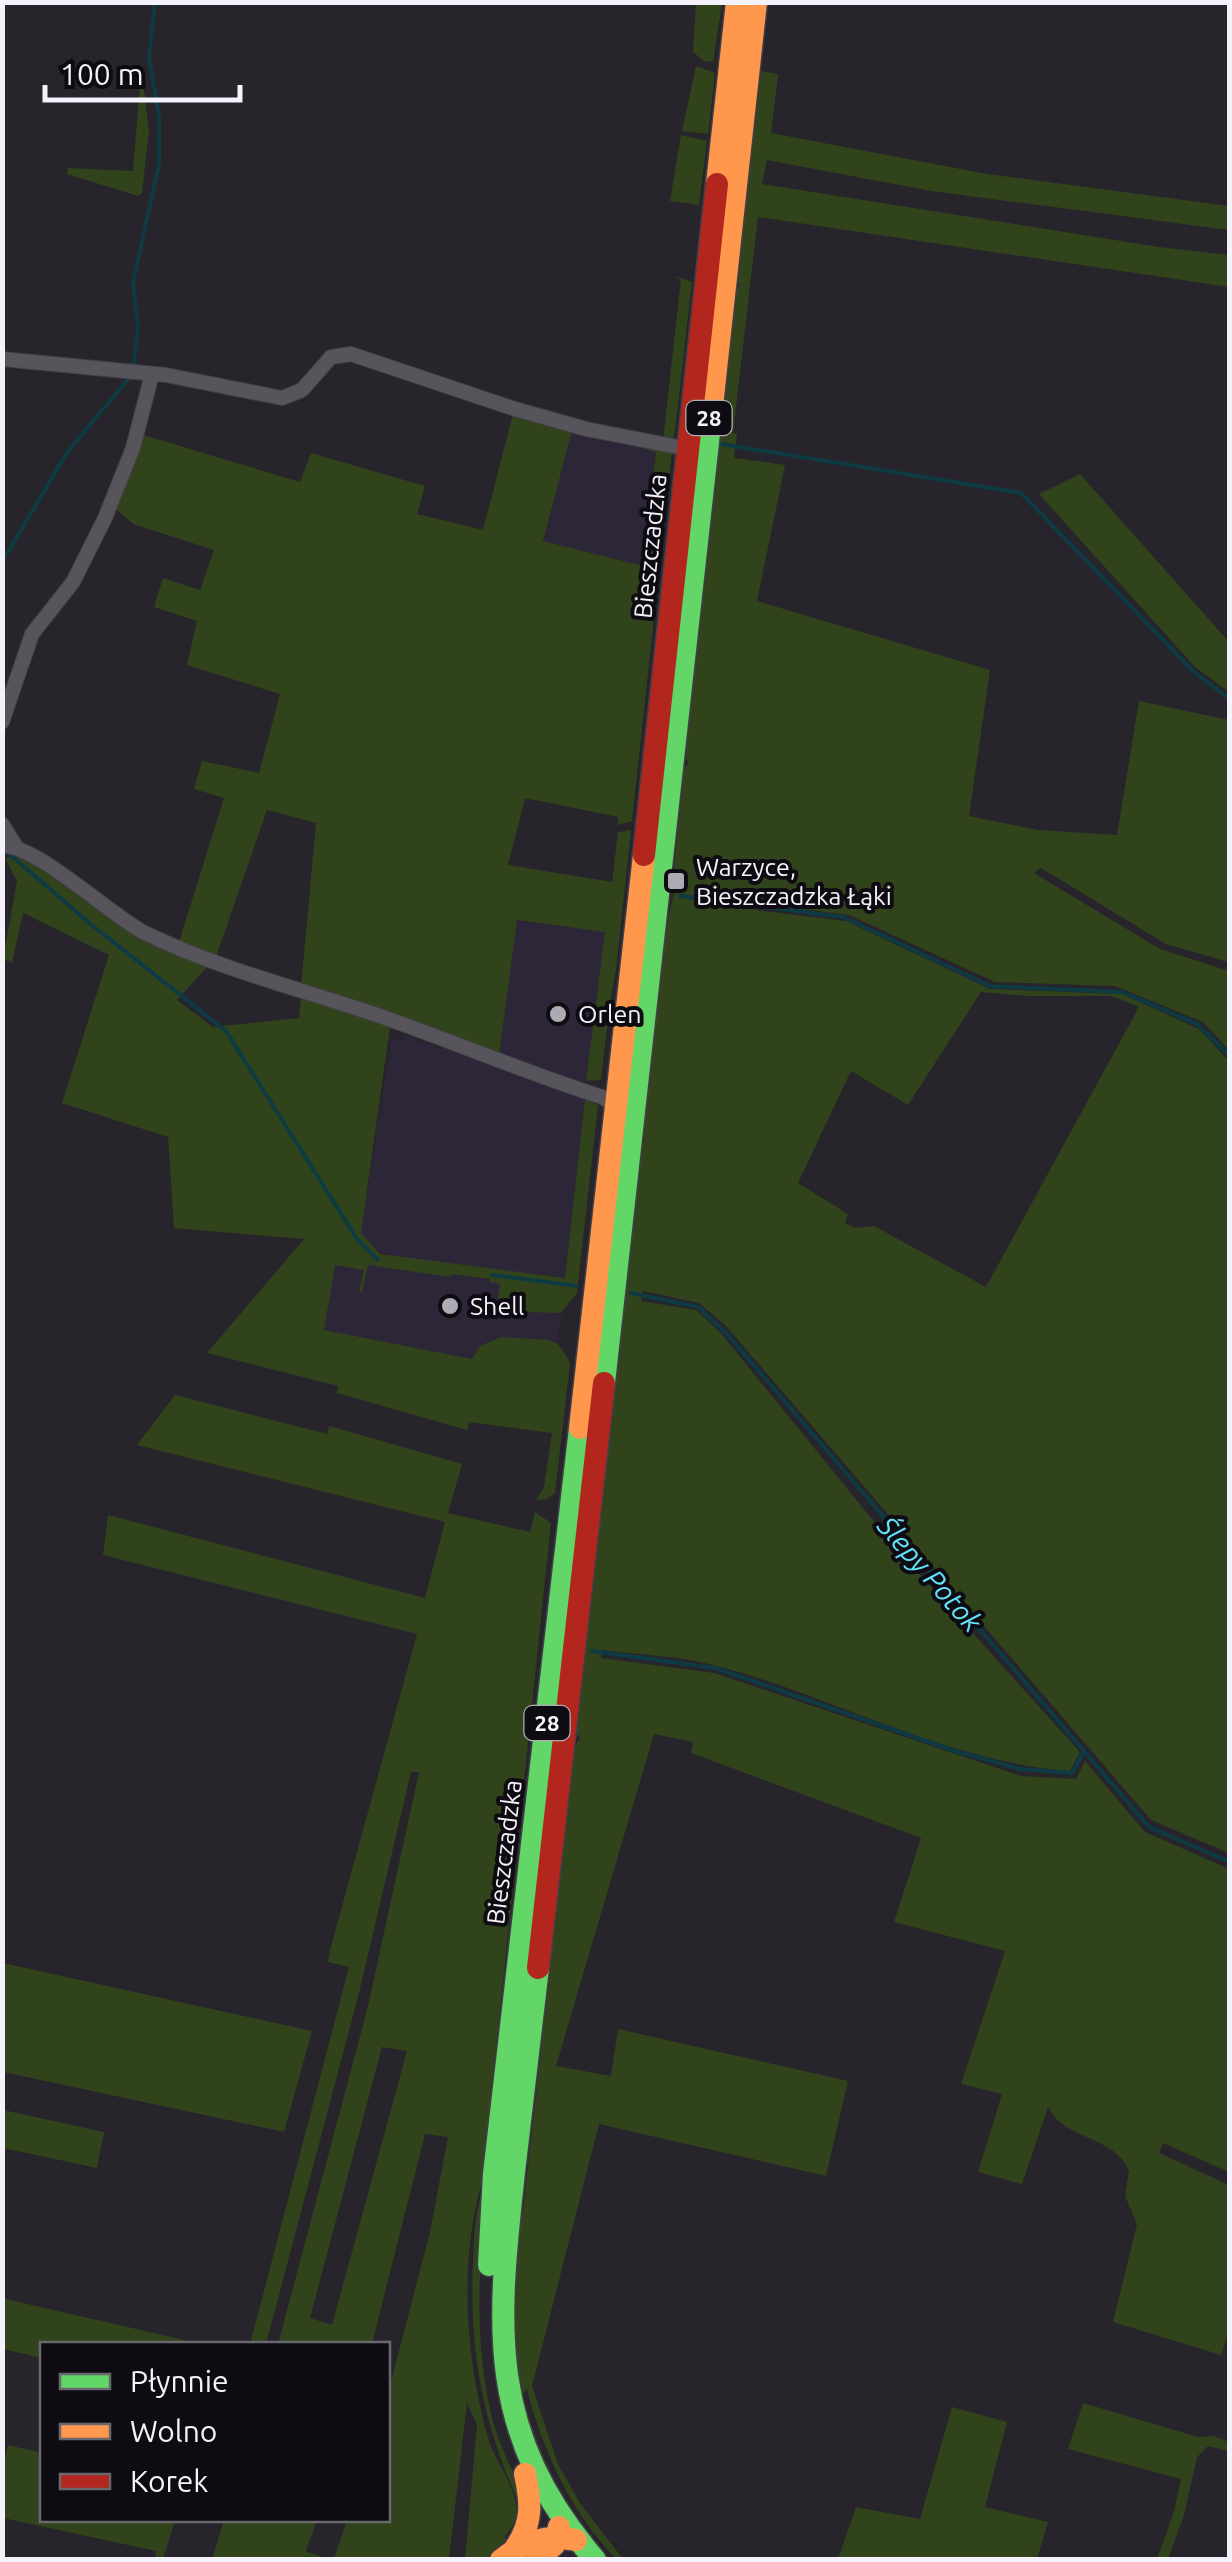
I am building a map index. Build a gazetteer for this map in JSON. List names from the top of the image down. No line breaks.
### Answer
{"streets":{"main road":["28","Bieszczadzka"]},"crossings":[["28","Bieszczadzka"]],"water":["Ślepy Potok"],"places":{"transit":["Warzyce, Bieszczadzka Łąki"],"other":["Orlen","Shell"]},"legend":["Płynnie","Wolno","Korek"],"scale_bar":"100 m"}
